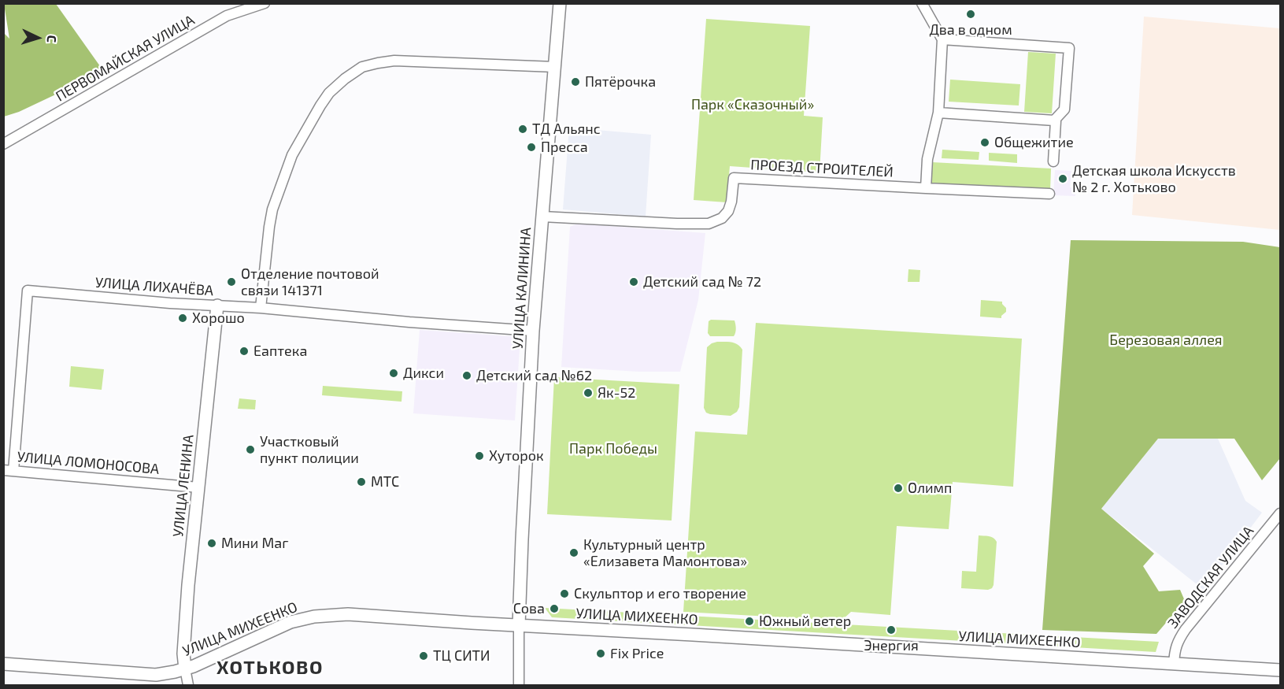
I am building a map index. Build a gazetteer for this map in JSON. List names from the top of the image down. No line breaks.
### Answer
{"streets":{"street":["ПЕРВОМАЙСКАЯ УЛИЦА","ПРОЕЗД СТРОИТЕЛЕЙ","УЛИЦА ЛИХАЧЁВА","УЛИЦА КАЛИНИНА","УЛИЦА ЛОМОНОСОВА","УЛИЦА ЛЕНИНА","ЗАВОДСКАЯ УЛИЦА","УЛИЦА МИХЕЕНКО"]},"crossings":[["ПРОЕЗД СТРОИТЕЛЕЙ","УЛИЦА КАЛИНИНА"],["УЛИЦА ЛИХАЧЁВА","УЛИЦА КАЛИНИНА"],["УЛИЦА ЛИХАЧЁВА","УЛИЦА ЛОМОНОСОВА"],["УЛИЦА ЛИХАЧЁВА","УЛИЦА ЛЕНИНА"],["УЛИЦА КАЛИНИНА","УЛИЦА МИХЕЕНКО"],["УЛИЦА ЛОМОНОСОВА","УЛИЦА ЛЕНИНА"],["УЛИЦА ЛЕНИНА","УЛИЦА МИХЕЕНКО"],["ЗАВОДСКАЯ УЛИЦА","УЛИЦА МИХЕЕНКО"]],"districts":["ХОТЬКОВО"],"parks":["Парк «Сказочный»","Березовая аллея","Парк Победы"],"places":["Два в одном","Пятёрочка","ТД Альянс","Общежитие","Пресса","Детская школа Искусств № 2 г. Хотьково","Отделение почтовой связи 141371","Детский сад № 72","Хорошо","Еаптека","Дикси","Детский сад №62","Як-52","Участковый пункт полиции","Хуторок","МТС","Олимп","Мини Маг","Культурный центр «Елизавета Мамонтова»","Скульптор и его творение","Сова","Южный ветер","Энергия","Fix Price","ТЦ СИТИ"],"north":"right"}
